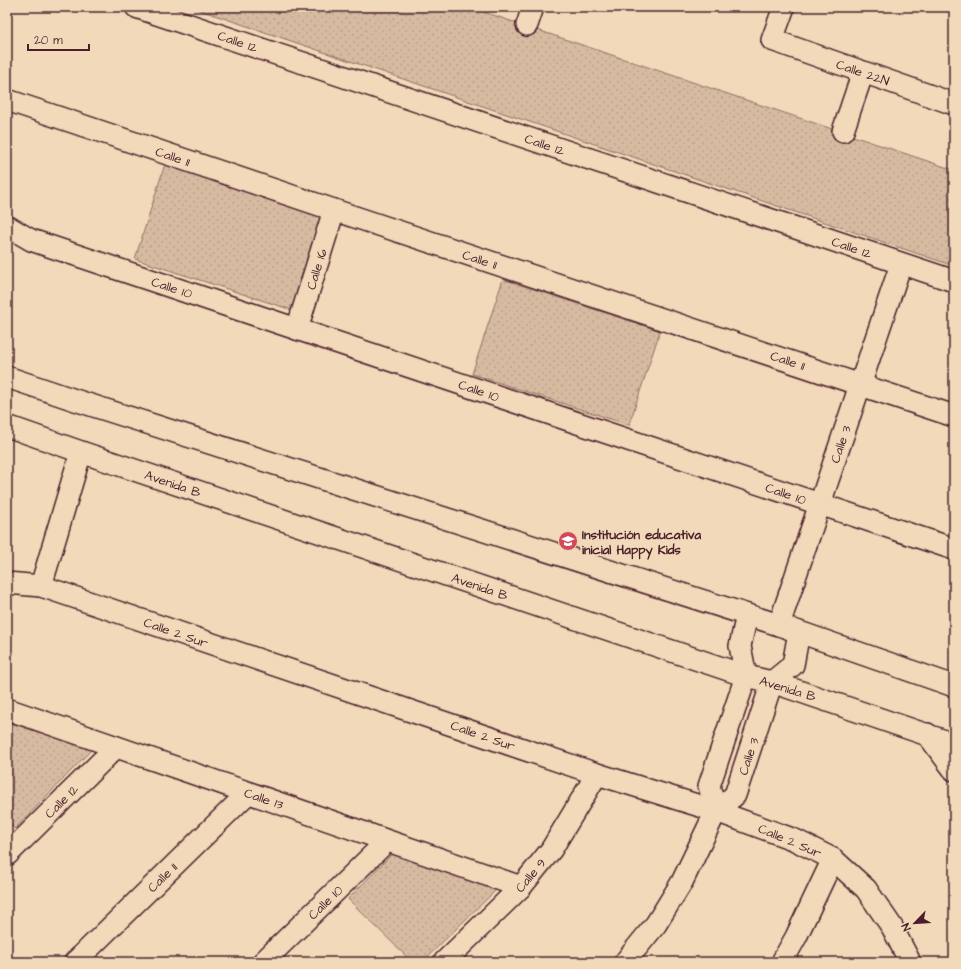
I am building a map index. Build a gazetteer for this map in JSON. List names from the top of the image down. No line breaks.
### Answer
{"streets":{"street":["Calle 12","Calle 22N","Calle 11","Calle 16","Calle 10","Calle 3","Avenida B","Calle 2 Sur","Calle 13","Calle 9"]},"crossings":[["Calle 12","Calle 3"],["Calle 12","Calle 13"],["Calle 11","Calle 16"],["Calle 11","Calle 3"],["Calle 11","Calle 13"],["Calle 16","Calle 10"],["Calle 10","Calle 3"],["Calle 10","Calle 13"],["Calle 3","Avenida B"],["Calle 3","Calle 2 Sur"],["Calle 2 Sur","Calle 9"],["Calle 13","Calle 9"]],"places":{"school or university":["Institución educativa inicial Happy Kids"]},"scale_bar":"20 m","north":"bottom left"}
